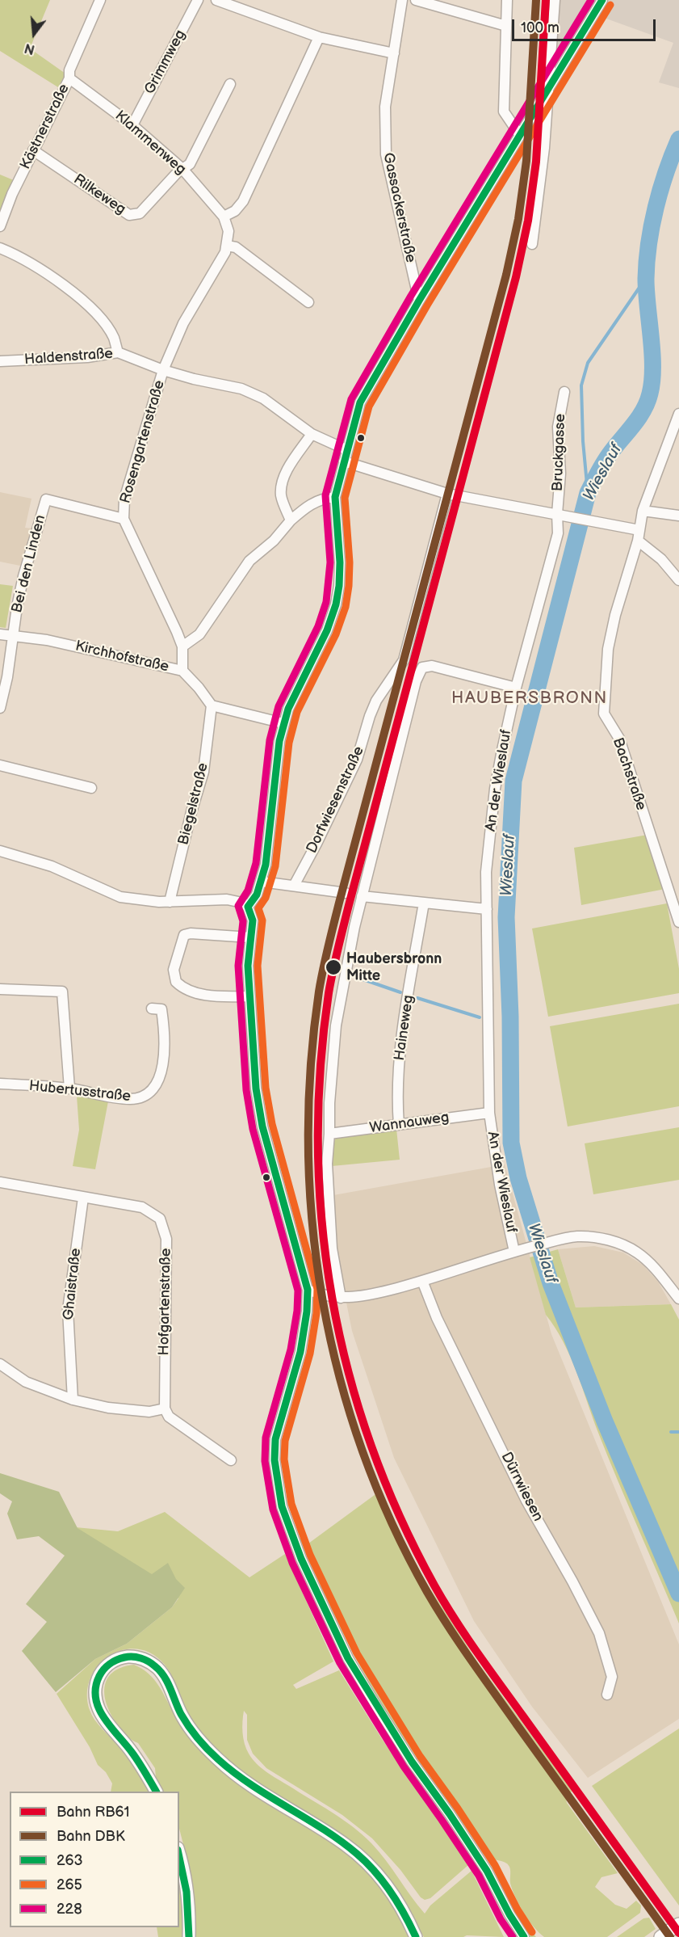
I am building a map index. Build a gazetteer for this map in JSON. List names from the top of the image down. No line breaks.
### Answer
{"streets":{"street":["Grimmweg","Kästnerstraße","Klammenweg","Rilkeweg","Gassackerstraße","Haldenstraße","Rosengartenstraße","Bruckgasse","Bei den Linden","Kirchhofstraße","Bachstraße","An der Wieslauf","Dorfwiesenstraße","Biegelstraße","Haineweg","Hubertusstraße","Wannauweg","Ghaistraße","Hofgartenstraße","Dürrwiesen"]},"crossings":[["Grimmweg","Klammenweg"],["Kästnerstraße","Klammenweg"],["Kästnerstraße","Rilkeweg"],["Klammenweg","Rilkeweg"],["Haldenstraße","Rosengartenstraße"],["Rosengartenstraße","Bei den Linden"],["Rosengartenstraße","Kirchhofstraße"],["Bruckgasse","An der Wieslauf"],["Bruckgasse","Dorfwiesenstraße"],["Bei den Linden","Kirchhofstraße"],["Kirchhofstraße","Biegelstraße"],["An der Wieslauf","Wannauweg"],["An der Wieslauf","Dürrwiesen"],["Haineweg","Wannauweg"],["Ghaistraße","Hofgartenstraße"]],"districts":["HAUBERSBRONN"],"water":["Wieslauf"],"places":["Haubersbronn Mitte"],"lines":["rail line RB61","rail line DBK","transit line 263","transit line 228","transit line 265"],"legend":["Bahn RB61","Bahn DBK","263","265","228"],"scale_bar":"100 m","north":"bottom"}
